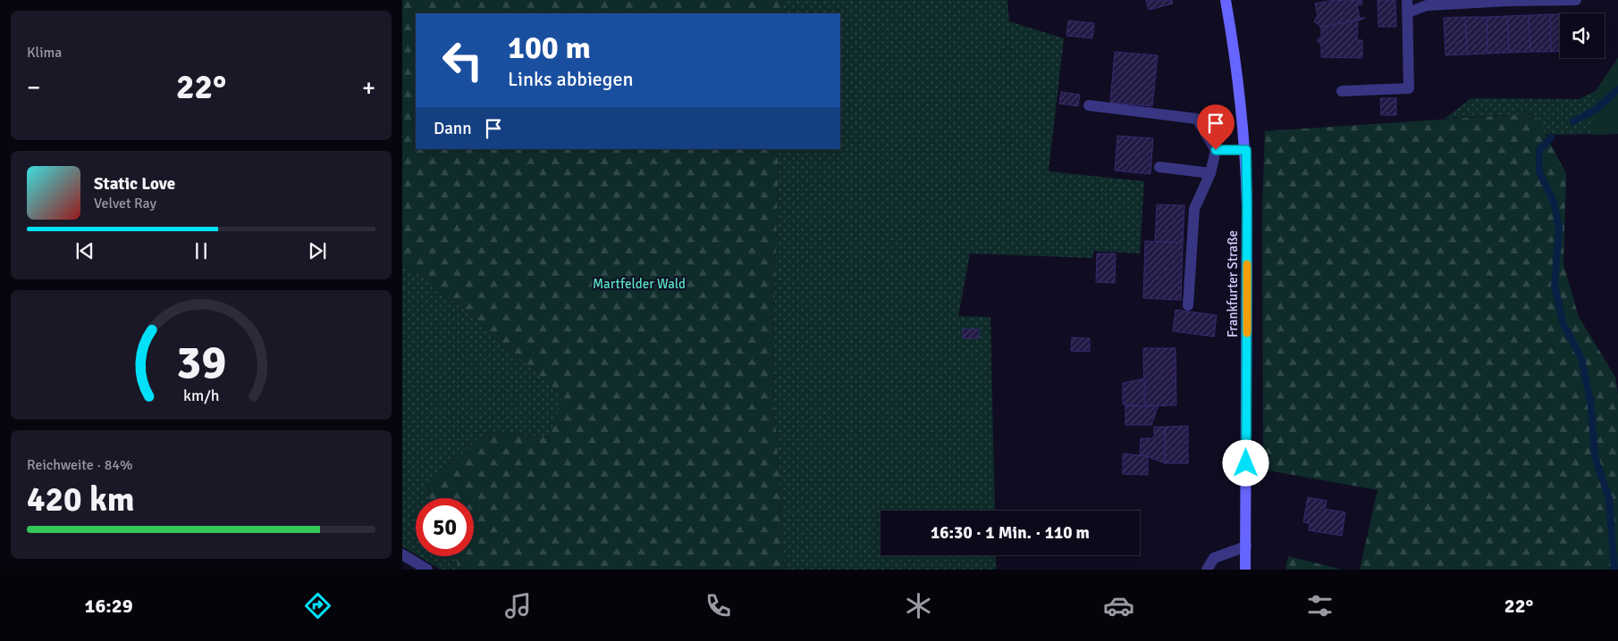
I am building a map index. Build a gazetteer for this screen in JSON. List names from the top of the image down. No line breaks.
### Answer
{"streets":{"main road":["Frankfurter Straße"]},"parks":["Martfelder Wald"],"page":{"tile":["Klima",["Reichweite · 84%","420 km"]],"turn":["100 m","Links abbiegen"],"heat":["−","22°","+"],"then":"Dann","song":["Static Love","Velvet Ray"],"limit":"50","trip":"16:30 · 1 Min. · 110 m","tabs":["16:29","22°"],"gauge":["39","km/h"]}}
